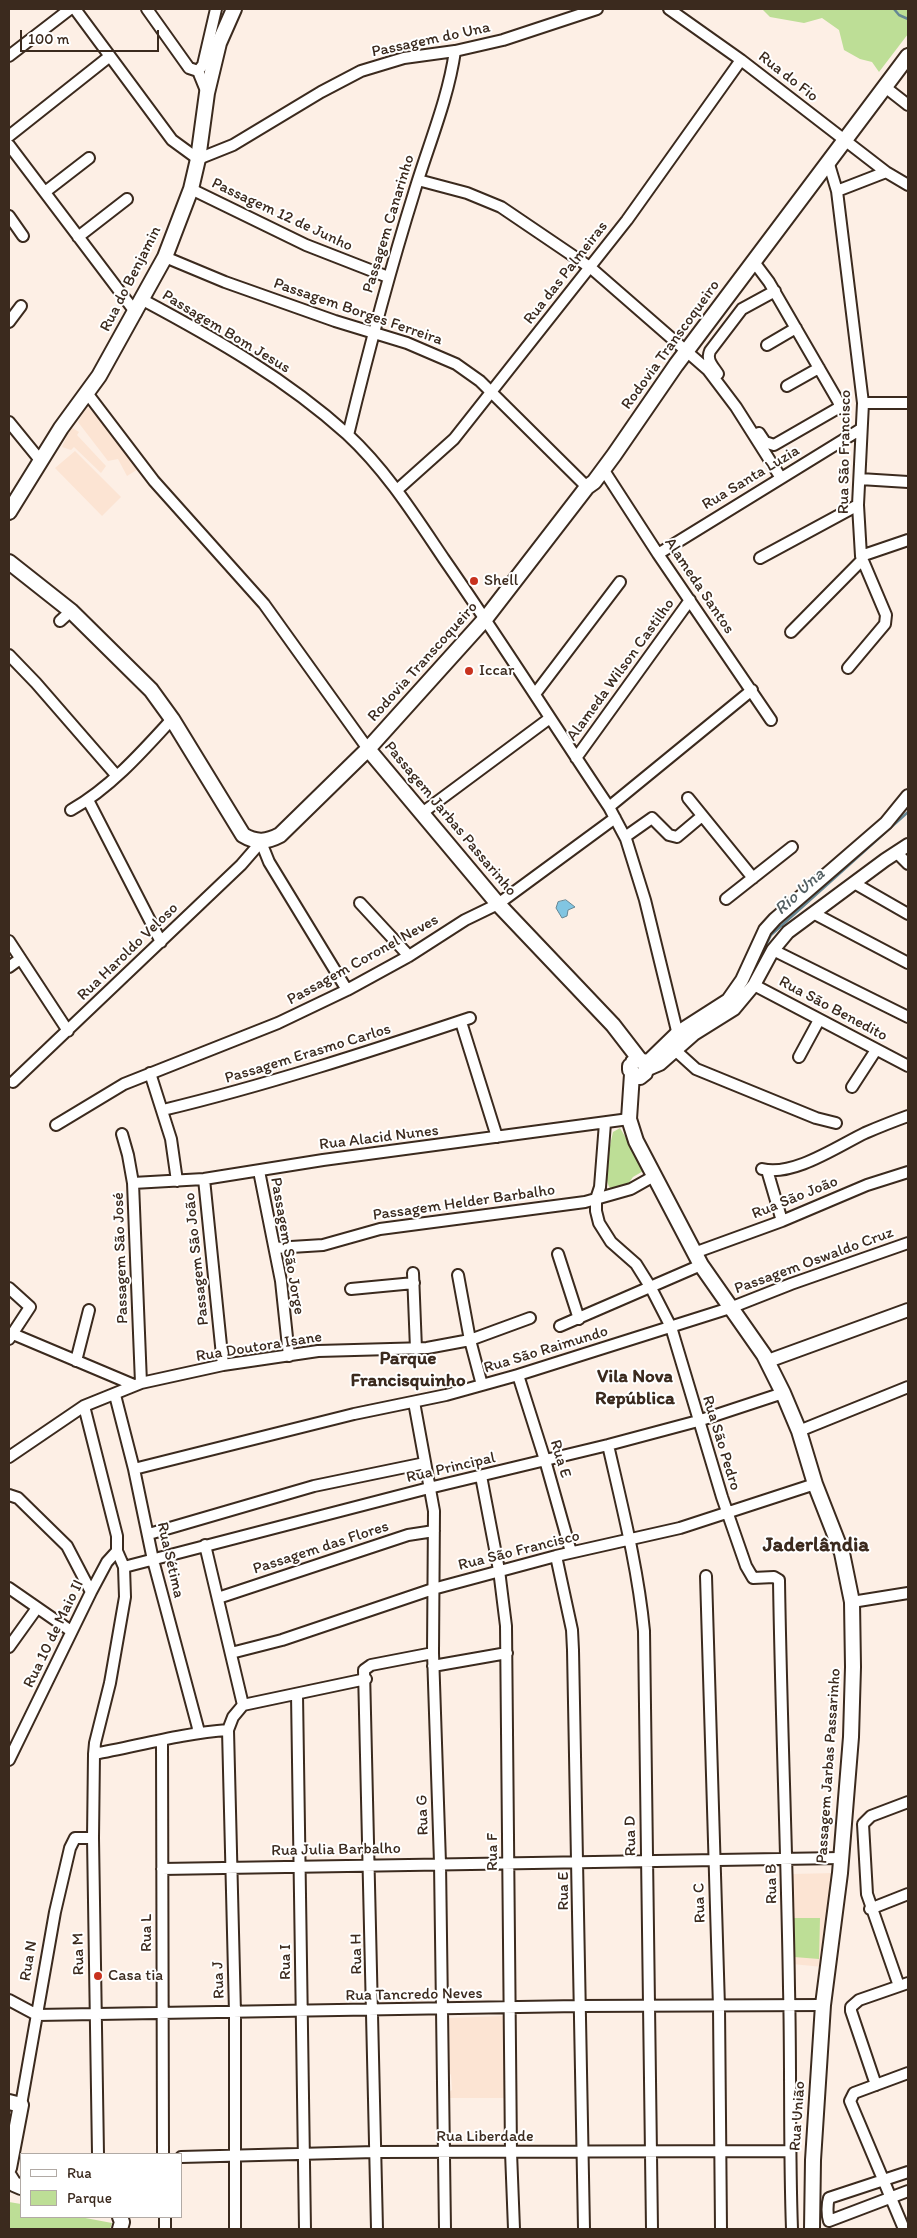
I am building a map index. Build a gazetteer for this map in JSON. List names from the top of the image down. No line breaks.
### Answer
{"streets":{"main road":["Rua do Benjamin","Rodovia Transcoqueiro","Passagem Jarbas Passarinho","Rua N","Rua União"],"street":["Passagem do Una","Rua do Fio","Passagem 12 de Junho","Passagem Canarinho","Rua das Palmeiras","Passagem Borges Ferreira","Passagem Bom Jesus","Rua São Francisco","Rua Santa Luzia","Alameda Santos","Alameda Wilson Castilho","Rua Haroldo Veloso","Passagem Coronel Neves","Rua São Benedito","Passagem Erasmo Carlos","Rua Alacid Nunes","Rua São João","Passagem Helder Barbalho","Passagem São Jorge","Passagem São José","Passagem São João","Passagem Oswaldo Cruz","Rua Doutora Isane","Rua São Raimundo","Rua São Pedro","Rua E","Rua Principal","Passagem das Flores","Rua Sétima","Rua 10 de Maio II","Rua G","Rua D","Rua Julia Barbalho","Rua F","Rua B","Rua C","Rua L","Rua M","Rua H","Rua I","Rua J","Rua Tancredo Neves","Rua Liberdade"]},"crossings":[["Passagem do Una","Passagem Canarinho"],["Passagem do Una","Rua do Benjamin"],["Rua do Fio","Rua das Palmeiras"],["Rua do Fio","Rodovia Transcoqueiro"],["Passagem 12 de Junho","Passagem Canarinho"],["Passagem 12 de Junho","Rua do Benjamin"],["Passagem Canarinho","Passagem Borges Ferreira"],["Passagem Canarinho","Passagem Bom Jesus"],["Rua das Palmeiras","Passagem Borges Ferreira"],["Rua das Palmeiras","Passagem Bom Jesus"],["Rua do Benjamin","Passagem Borges Ferreira"],["Rua do Benjamin","Passagem Bom Jesus"],["Rua do Benjamin","Passagem Jarbas Passarinho"],["Passagem Borges Ferreira","Rodovia Transcoqueiro"],["Passagem Bom Jesus","Rodovia Transcoqueiro"],["Rodovia Transcoqueiro","Rua São Francisco"],["Rodovia Transcoqueiro","Alameda Santos"],["Rodovia Transcoqueiro","Passagem Jarbas Passarinho"],["Rodovia Transcoqueiro","Rua Haroldo Veloso"],["Rua São Francisco","Rua Santa Luzia"],["Rua São Francisco","Passagem Jarbas Passarinho"],["Rua São Francisco","Rua São Pedro"],["Rua São Francisco","Rua E"],["Rua São Francisco","Rua G"],["Rua São Francisco","Rua D"],["Rua São Francisco","Rua F"],["Rua Santa Luzia","Alameda Santos"],["Alameda Santos","Alameda Wilson Castilho"],["Passagem Jarbas Passarinho","Passagem Coronel Neves"],["Passagem Jarbas Passarinho","Rua Alacid Nunes"],["Passagem Jarbas Passarinho","Rua São João"],["Passagem Jarbas Passarinho","Passagem Helder Barbalho"],["Passagem Jarbas Passarinho","Passagem Oswaldo Cruz"],["Passagem Jarbas Passarinho","Rua São Raimundo"],["Passagem Jarbas Passarinho","Rua Principal"],["Passagem Jarbas Passarinho","Rua Julia Barbalho"],["Passagem Jarbas Passarinho","Rua Tancredo Neves"],["Passagem Jarbas Passarinho","Rua União"],["Passagem Erasmo Carlos","Rua Alacid Nunes"],["Rua Alacid Nunes","Passagem São Jorge"],["Rua Alacid Nunes","Passagem São José"],["Rua Alacid Nunes","Passagem São João"],["Passagem Helder Barbalho","Passagem São Jorge"],["Passagem Helder Barbalho","Rua São Pedro"],["Passagem São Jorge","Rua Doutora Isane"],["Passagem São José","Rua Doutora Isane"],["Passagem São João","Rua Doutora Isane"],["Passagem Oswaldo Cruz","Rua São Raimundo"],["Rua Doutora Isane","Rua Sétima"],["Rua São Raimundo","Rua São Pedro"],["Rua São Raimundo","Rua E"],["Rua São Raimundo","Rua Sétima"],["Rua São Raimundo","Rua G"],["Rua São Pedro","Rua Principal"],["Rua São Pedro","Rua B"],["Rua E","Rua Principal"],["Rua E","Rua Julia Barbalho"],["Rua E","Rua Tancredo Neves"],["Rua E","Rua Liberdade"],["Rua Principal","Rua Sétima"],["Rua Principal","Rua G"],["Rua Principal","Rua D"],["Rua Principal","Rua F"],["Rua Principal","Rua M"],["Passagem das Flores","Rua G"],["Rua G","Rua Julia Barbalho"],["Rua G","Rua Tancredo Neves"],["Rua G","Rua Liberdade"],["Rua D","Rua Julia Barbalho"],["Rua D","Rua Tancredo Neves"],["Rua D","Rua Liberdade"],["Rua Julia Barbalho","Rua F"],["Rua Julia Barbalho","Rua B"],["Rua Julia Barbalho","Rua C"],["Rua Julia Barbalho","Rua L"],["Rua Julia Barbalho","Rua H"],["Rua Julia Barbalho","Rua I"],["Rua Julia Barbalho","Rua J"],["Rua F","Rua Tancredo Neves"],["Rua F","Rua Liberdade"],["Rua B","Rua Tancredo Neves"],["Rua B","Rua Liberdade"],["Rua C","Rua Tancredo Neves"],["Rua C","Rua Liberdade"],["Rua L","Rua Tancredo Neves"],["Rua M","Rua N"],["Rua M","Rua Tancredo Neves"],["Rua H","Rua Tancredo Neves"],["Rua H","Rua Liberdade"],["Rua N","Rua Tancredo Neves"],["Rua I","Rua Tancredo Neves"],["Rua I","Rua Liberdade"],["Rua J","Rua Tancredo Neves"],["Rua J","Rua Liberdade"],["Rua Tancredo Neves","Rua União"]],"districts":["Parque Francisquinho","Vila Nova República","Jaderlândia"],"water":["Rio Una"],"places":["Shell","Iccar","Casa tia"],"legend":["Rua","Parque"],"scale_bar":"100 m"}
